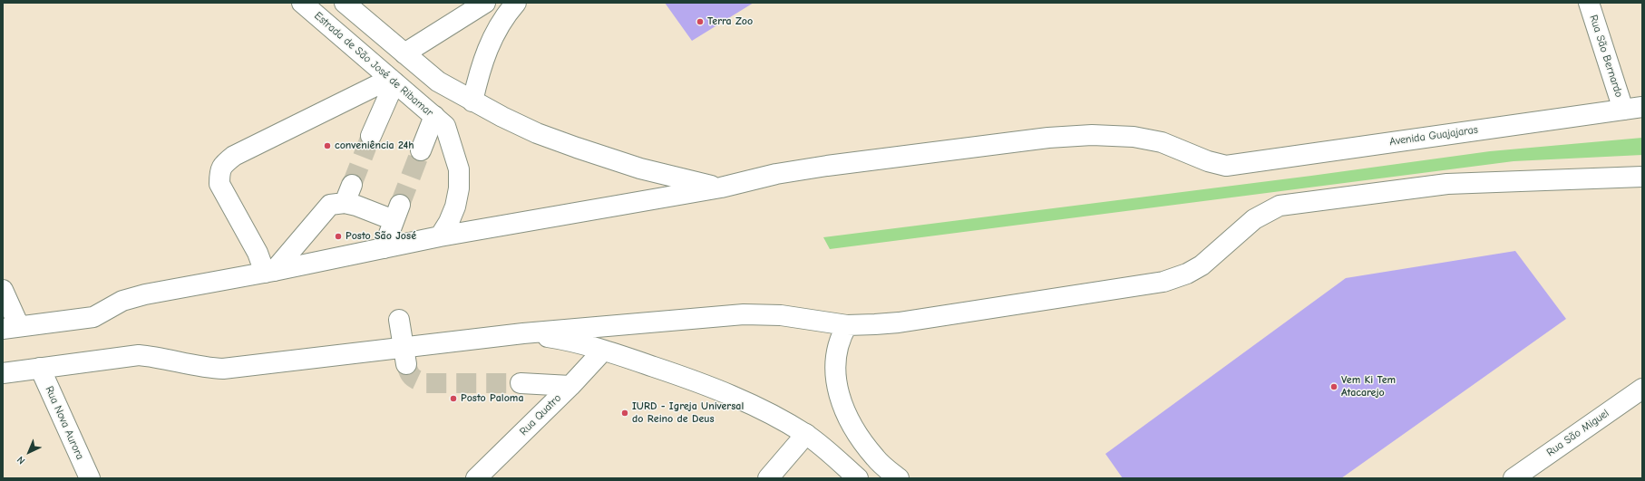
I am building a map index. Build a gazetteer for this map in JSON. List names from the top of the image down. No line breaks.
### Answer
{"streets":{"main road":["Rua São Bernardo","Estrada de São José de Ribamar","Avenida Guajajaras","Rua Quatro","Rua Nova Aurora","Rua São Miguel"]},"crossings":[["Rua São Bernardo","Avenida Guajajaras"]],"places":["Terra Zoo","conveniência 24h","Posto São José","Vem Ki Tem Atacarejo","Posto Paloma","IURD - Igreja Universal do Reino de Deus"],"north":"bottom left"}
